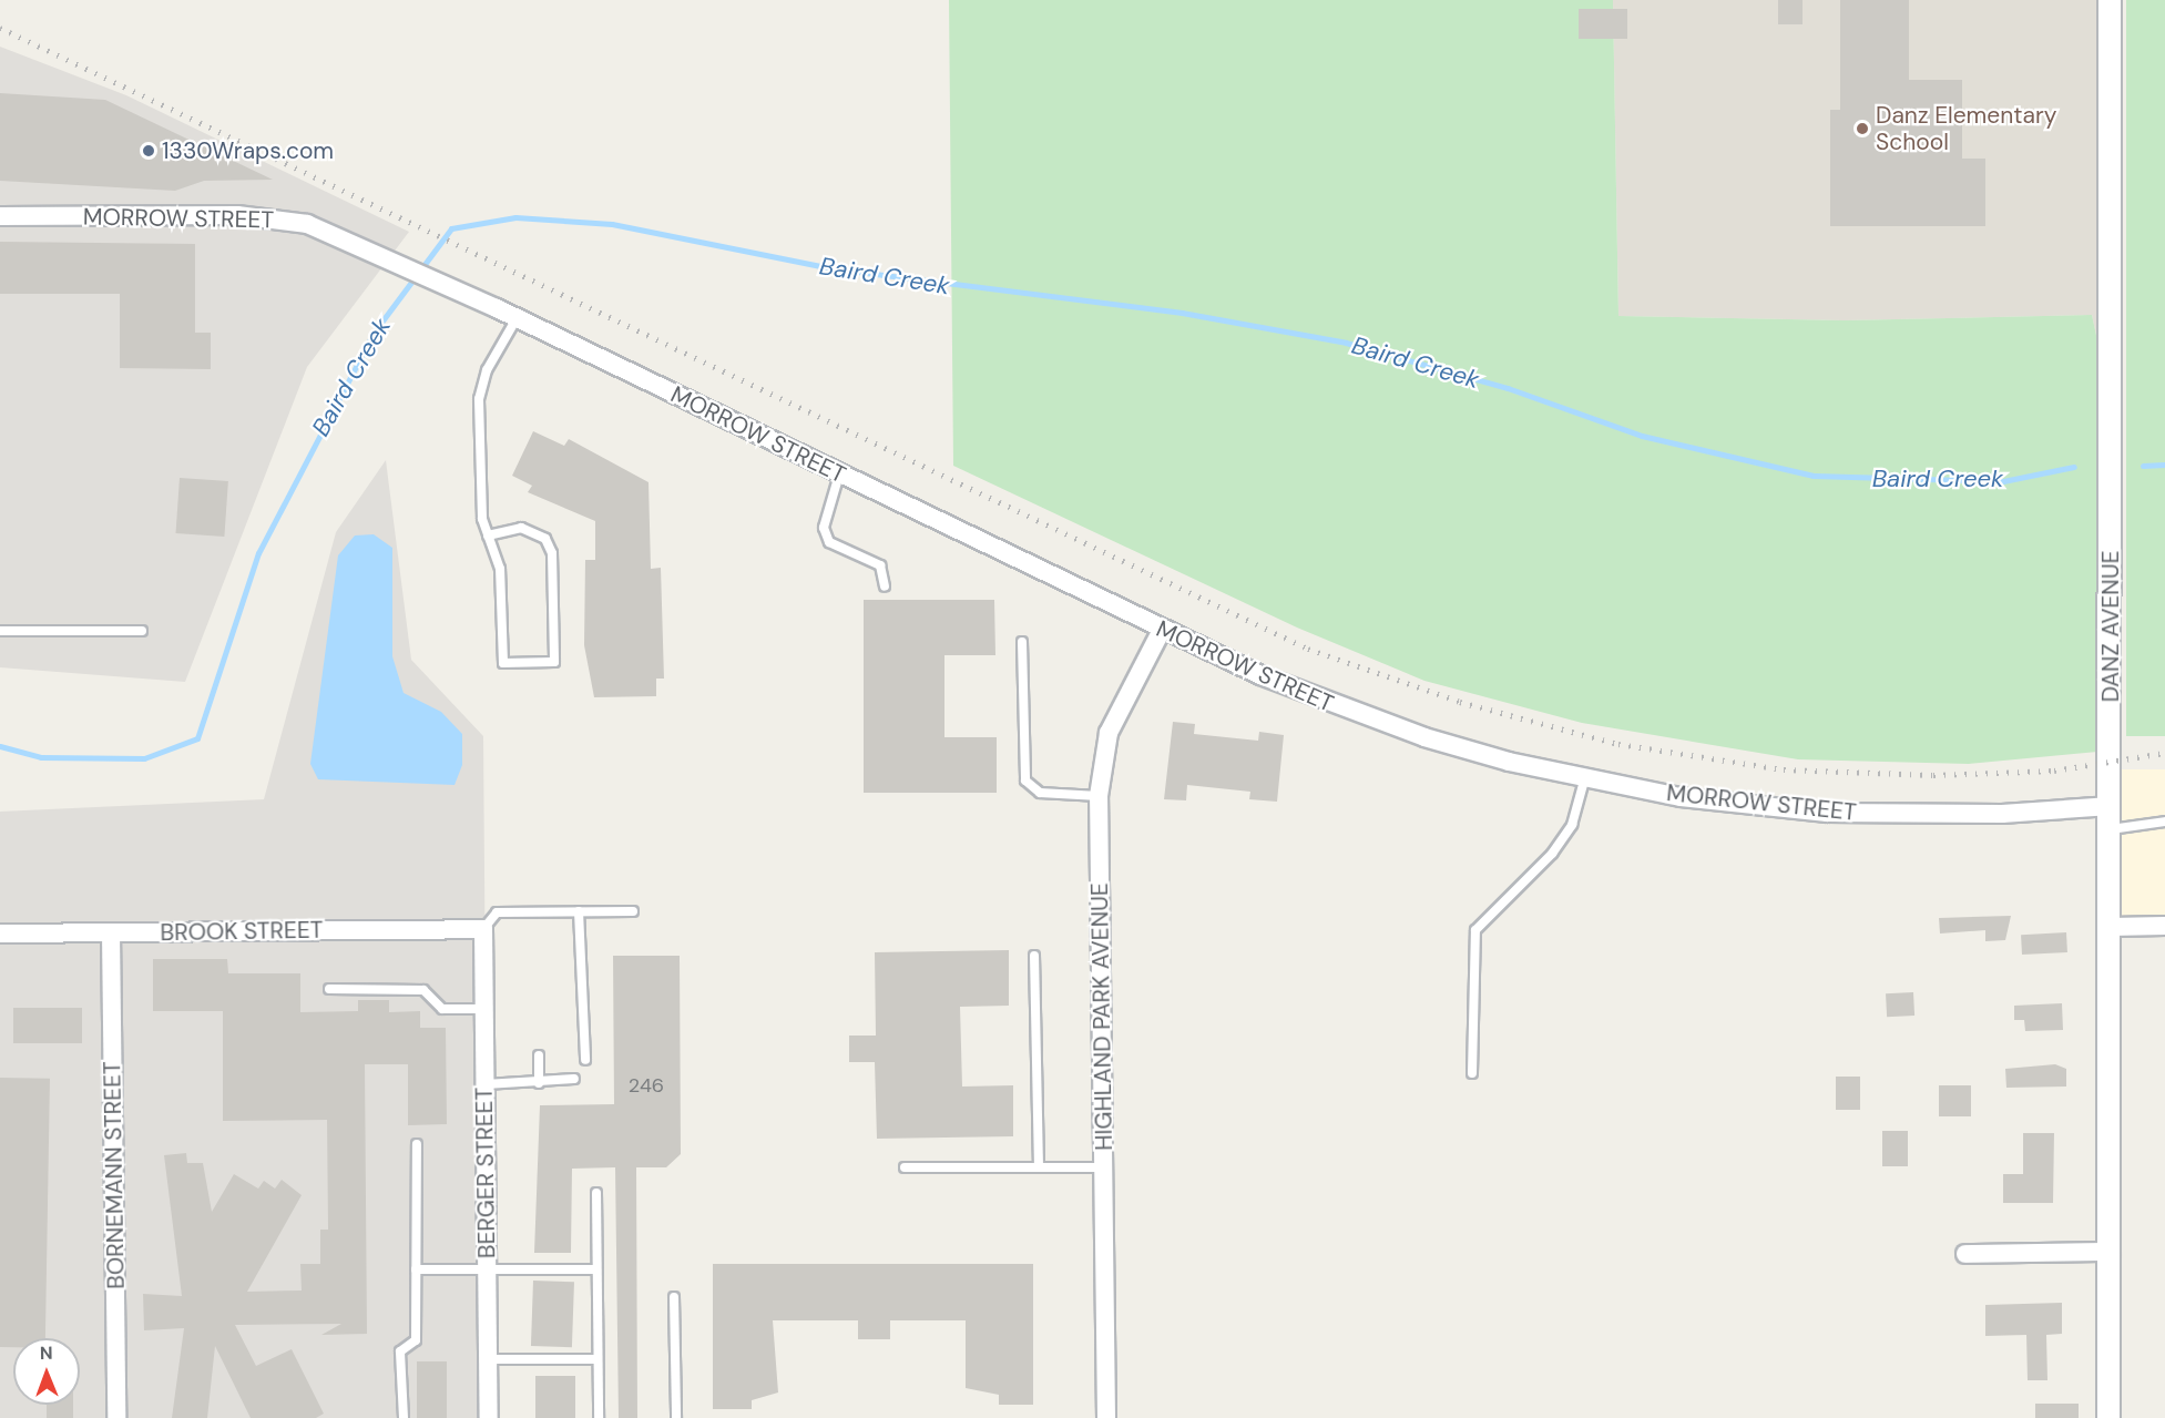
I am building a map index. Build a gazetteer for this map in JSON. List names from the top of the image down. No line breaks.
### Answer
{"streets":{"street":["MORROW STREET","DANZ AVENUE","BROOK STREET","HIGHLAND PARK AVENUE","BERGER STREET","BORNEMANN STREET"]},"crossings":[["MORROW STREET","DANZ AVENUE"],["MORROW STREET","HIGHLAND PARK AVENUE"],["BROOK STREET","BERGER STREET"],["BROOK STREET","BORNEMANN STREET"]],"water":["Baird Creek"],"places":["Danz Elementary School","1330Wraps.com"],"house_numbers":["246"],"north":"top"}
